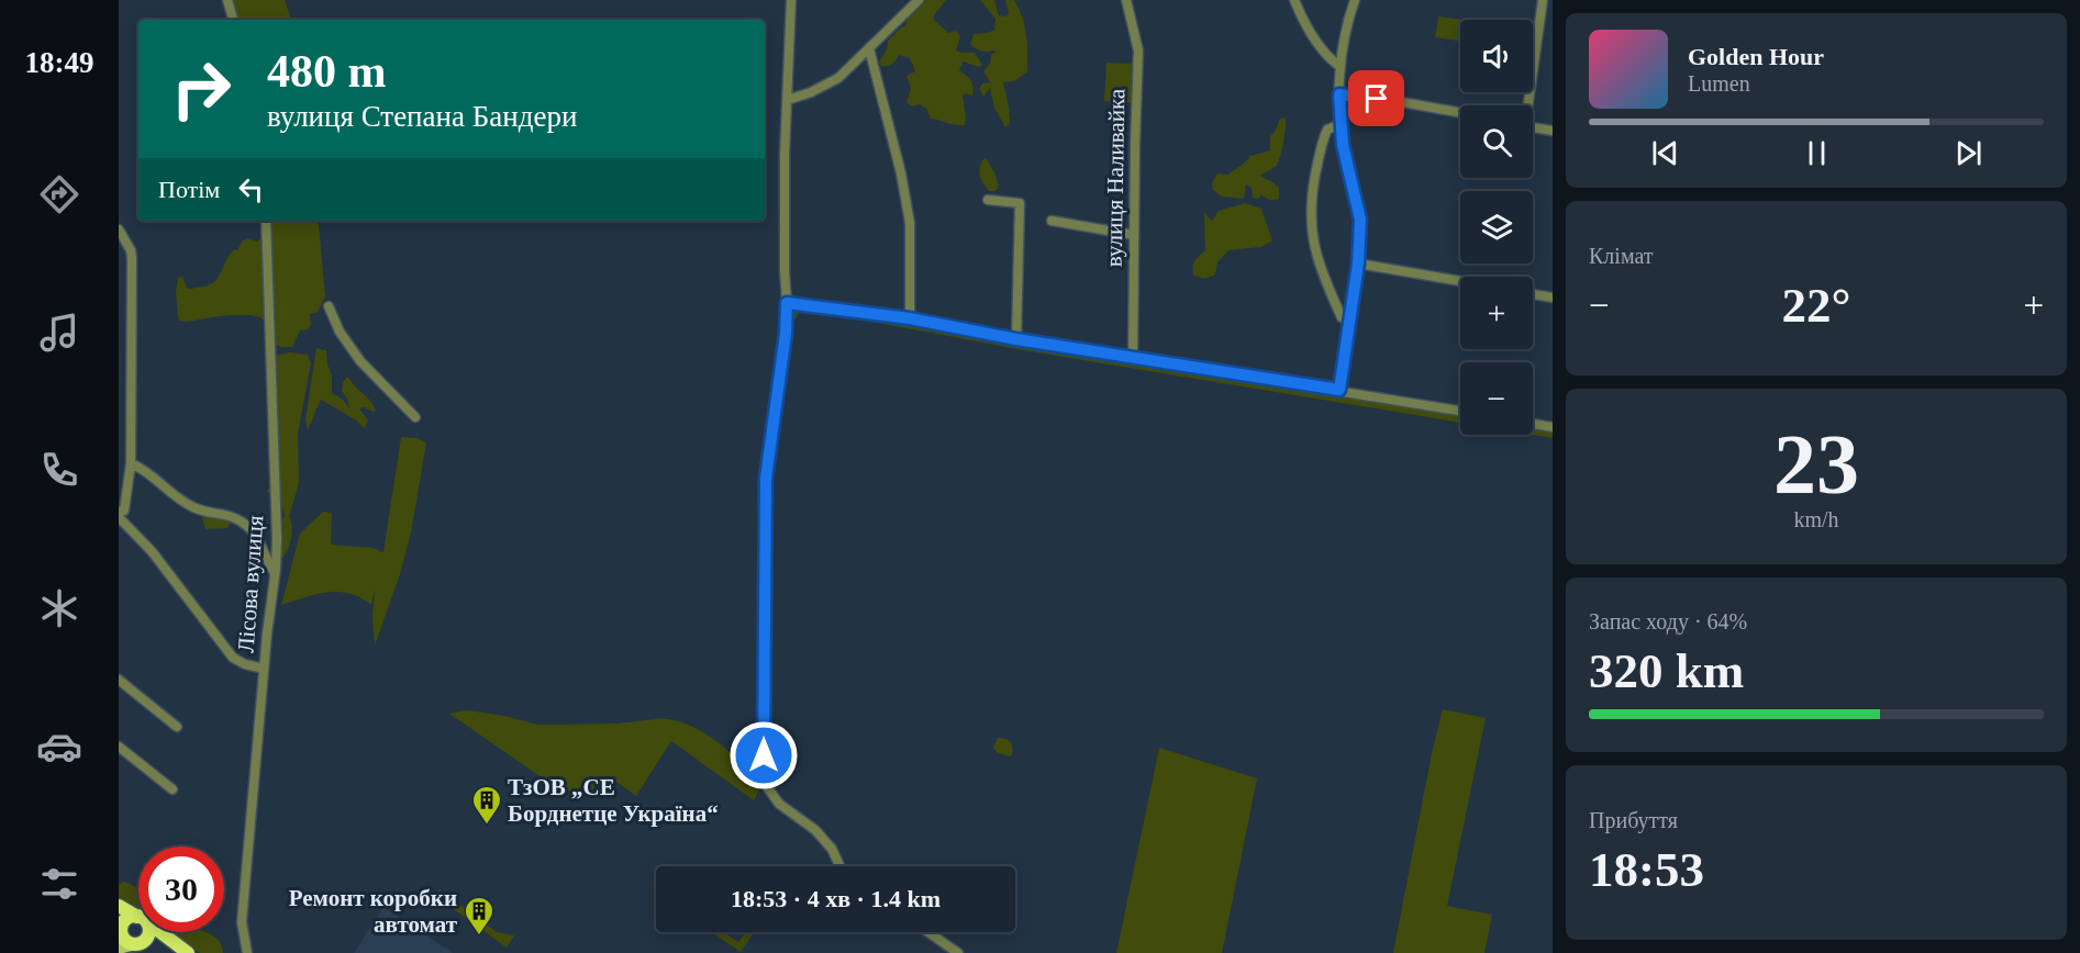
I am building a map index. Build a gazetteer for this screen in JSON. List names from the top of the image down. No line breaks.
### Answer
{"streets":{"street":["вулиця Наливайка","Лісова вулиця"]},"places":{"building":["ТзОВ „СЕ Борднетце Україна“","Ремонт коробки автомат"]},"page":{"tabs":"18:49","map_buttons":["+","−"],"turn":["480 m","вулиця Степана Бандери"],"song":["Golden Hour","Lumen"],"then":"Потім","tile":["Клімат",["23","km/h"],["Запас ходу · 64%","320 km"],["Прибуття","18:53"]],"heat":["−","22°","+"],"limit":"30","trip":"18:53 · 4 хв · 1.4 km"}}
